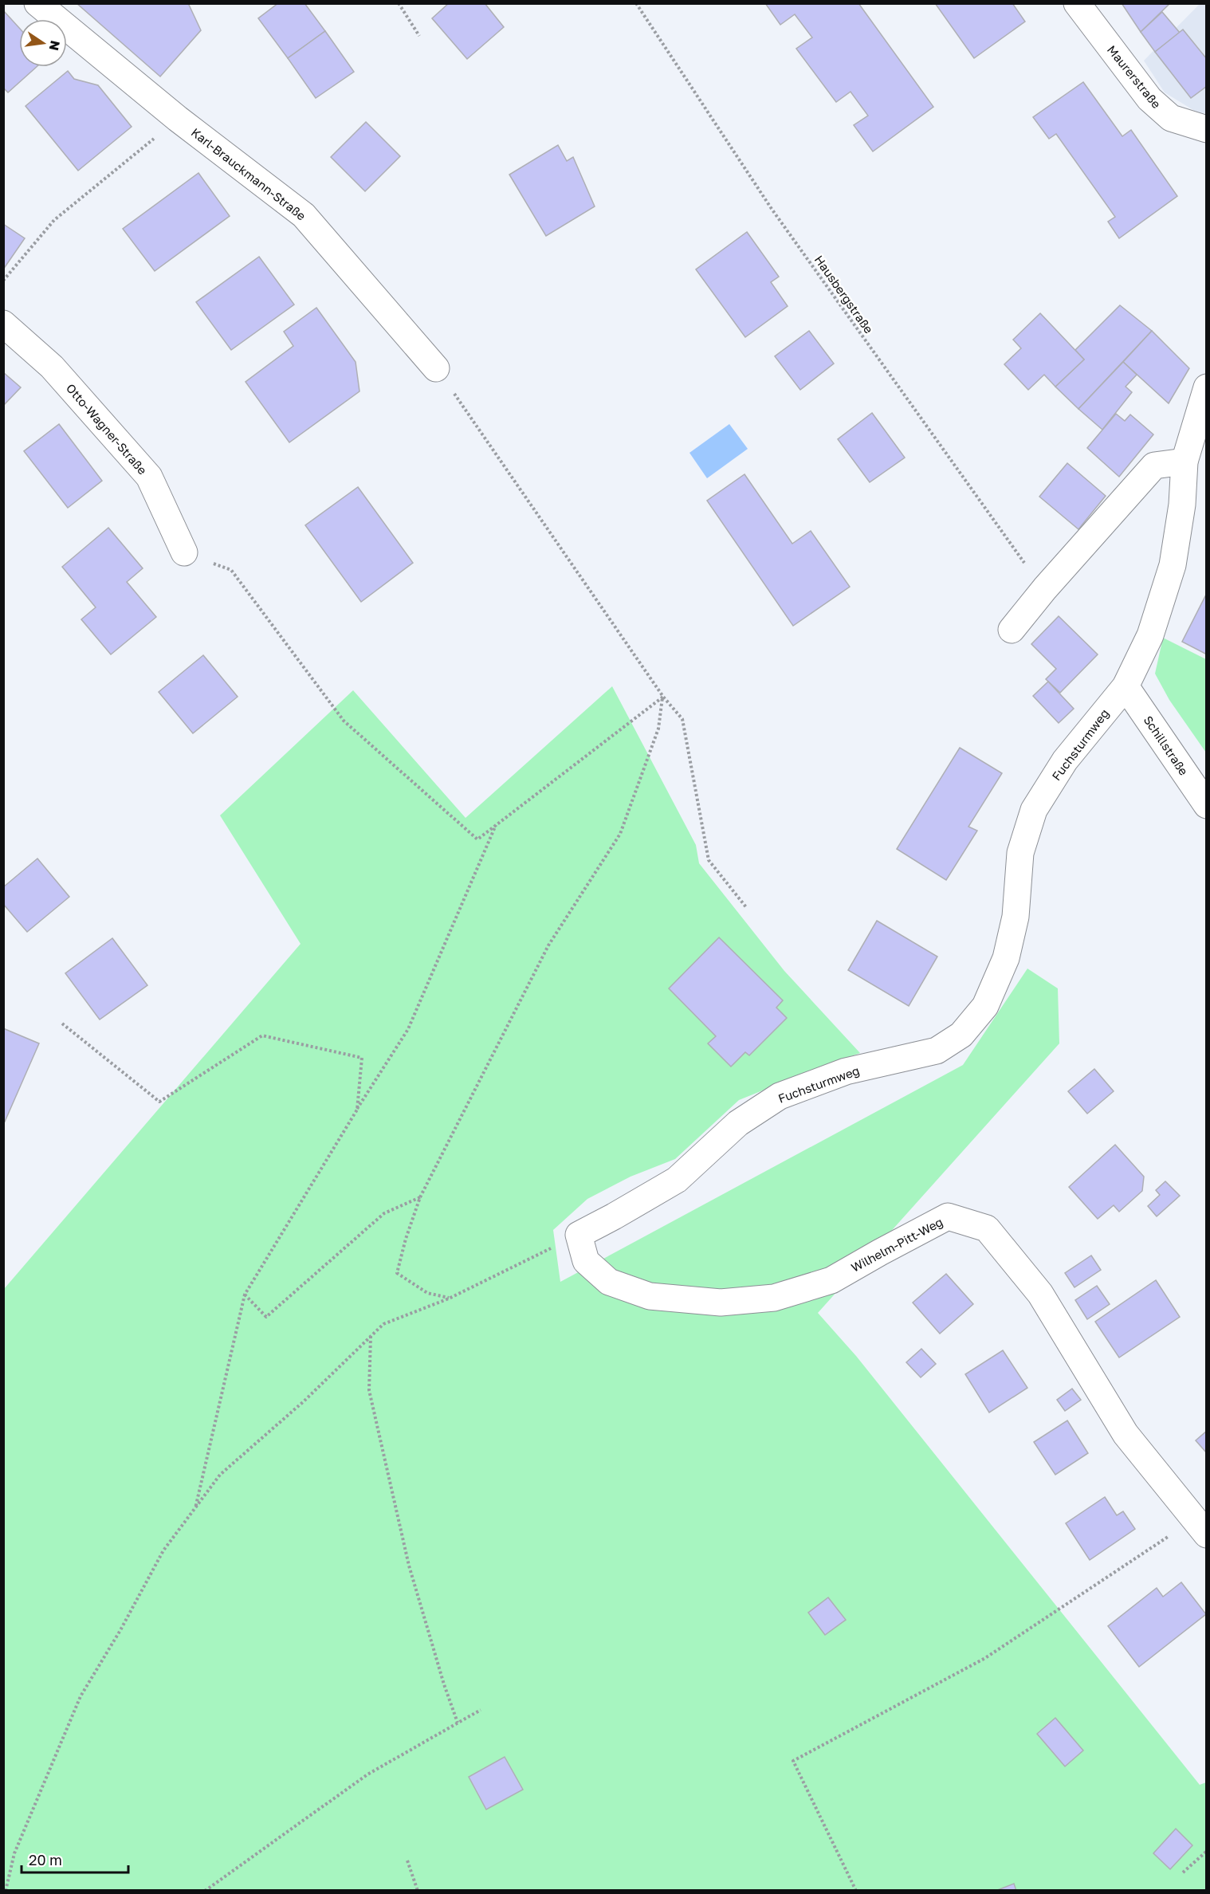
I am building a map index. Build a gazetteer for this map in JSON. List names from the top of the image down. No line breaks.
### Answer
{"streets":{"street":["Maurerstraße","Karl-Brauckmann-Straße","Otto-Wagner-Straße","Fuchsturmweg","Schillstraße","Wilhelm-Pitt-Weg"],"path":["Hausbergstraße"]},"crossings":[["Fuchsturmweg","Schillstraße"],["Fuchsturmweg","Wilhelm-Pitt-Weg"]],"scale_bar":"20 m","north":"right"}
